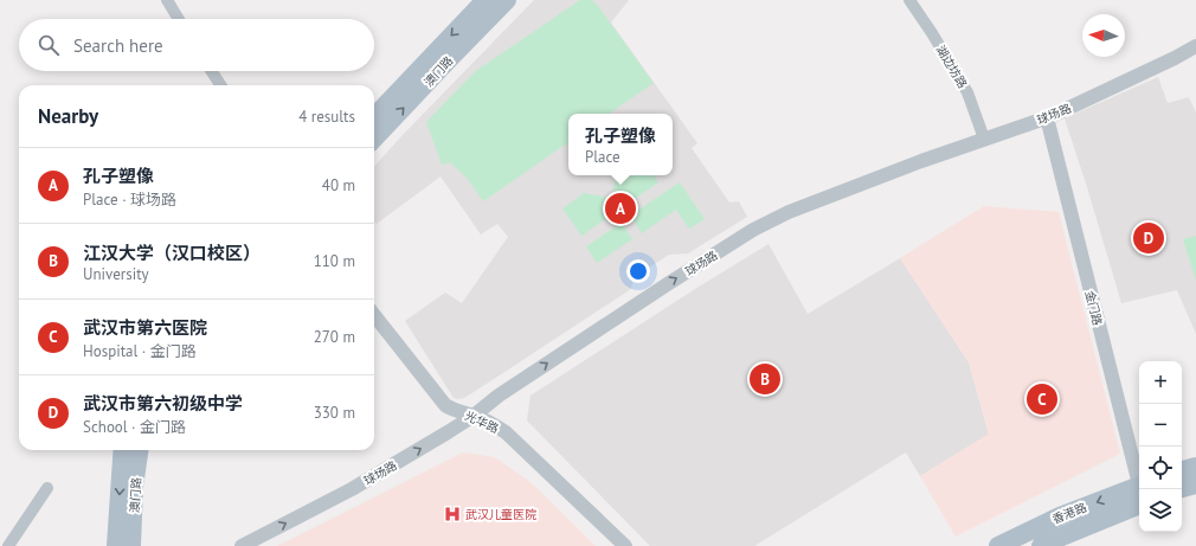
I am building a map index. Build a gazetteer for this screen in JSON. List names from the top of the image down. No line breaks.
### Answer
{"streets":{"main road":["澳门路","香港路"],"street":["湖边坊路","球场路","金门路","光华路"]},"crossings":[["湖边坊路","球场路"],["球场路","金门路"],["球场路","光华路"]],"one_way":["球场路"],"places":{"hospital":["武汉儿童医院"]},"north":"left","page":{"search":"Search here","heading":["Nearby","4 results"],"popup":["孔子塑像","Place"],"list":[{"mark":"A","name":"孔子塑像","note":"Place · 球场路","value":"40 m"},{"mark":"B","name":"江汉大学（汉口校区）","note":"University","value":"110 m"},{"mark":"C","name":"武汉市第六医院","note":"Hospital · 金门路","value":"270 m"},{"mark":"D","name":"武汉市第六初级中学","note":"School · 金门路","value":"330 m"}],"pins":["A","D","B","C"],"map_buttons":["+","−"]}}
